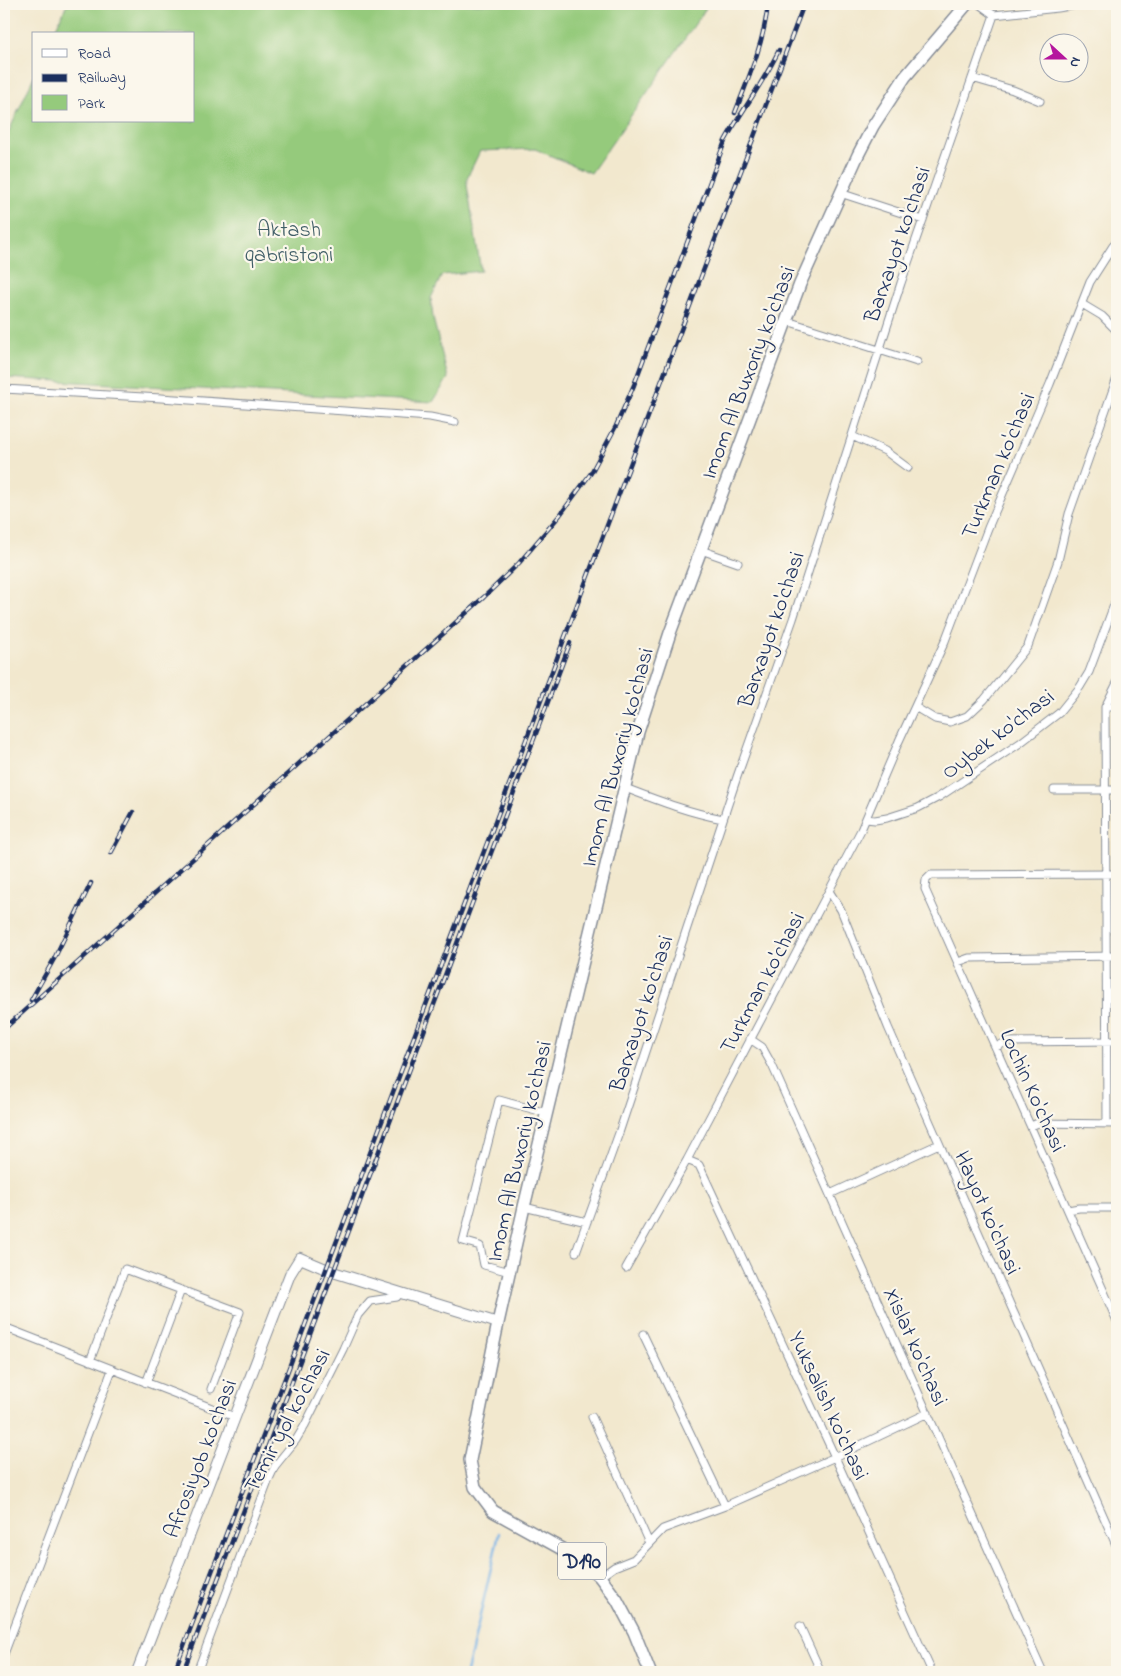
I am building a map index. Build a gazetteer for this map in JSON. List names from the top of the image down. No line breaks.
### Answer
{"streets":{"main road":["Imom Al Buxoriy ko'chasi","D190"],"street":["Barxayot ko'chasi","Turkman ko'chasi","Oybek ko'chasi","Lochin Ko'chasi","Hayot ko'chasi","Xislat ko'chasi","Yuksalish ko'chasi","Temir yol ko'chasi","Afrosiyob ko'chasi"]},"crossings":[["Imom Al Buxoriy ko'chasi","D190"],["Turkman ko'chasi","Oybek ko'chasi"],["Turkman ko'chasi","Hayot ko'chasi"],["Turkman ko'chasi","Xislat ko'chasi"],["Turkman ko'chasi","Yuksalish ko'chasi"],["Temir yol ko'chasi","Afrosiyob ko'chasi"]],"parks":["Aktash qabristoni"],"legend":["Road","Railway","Park"],"north":"right"}
